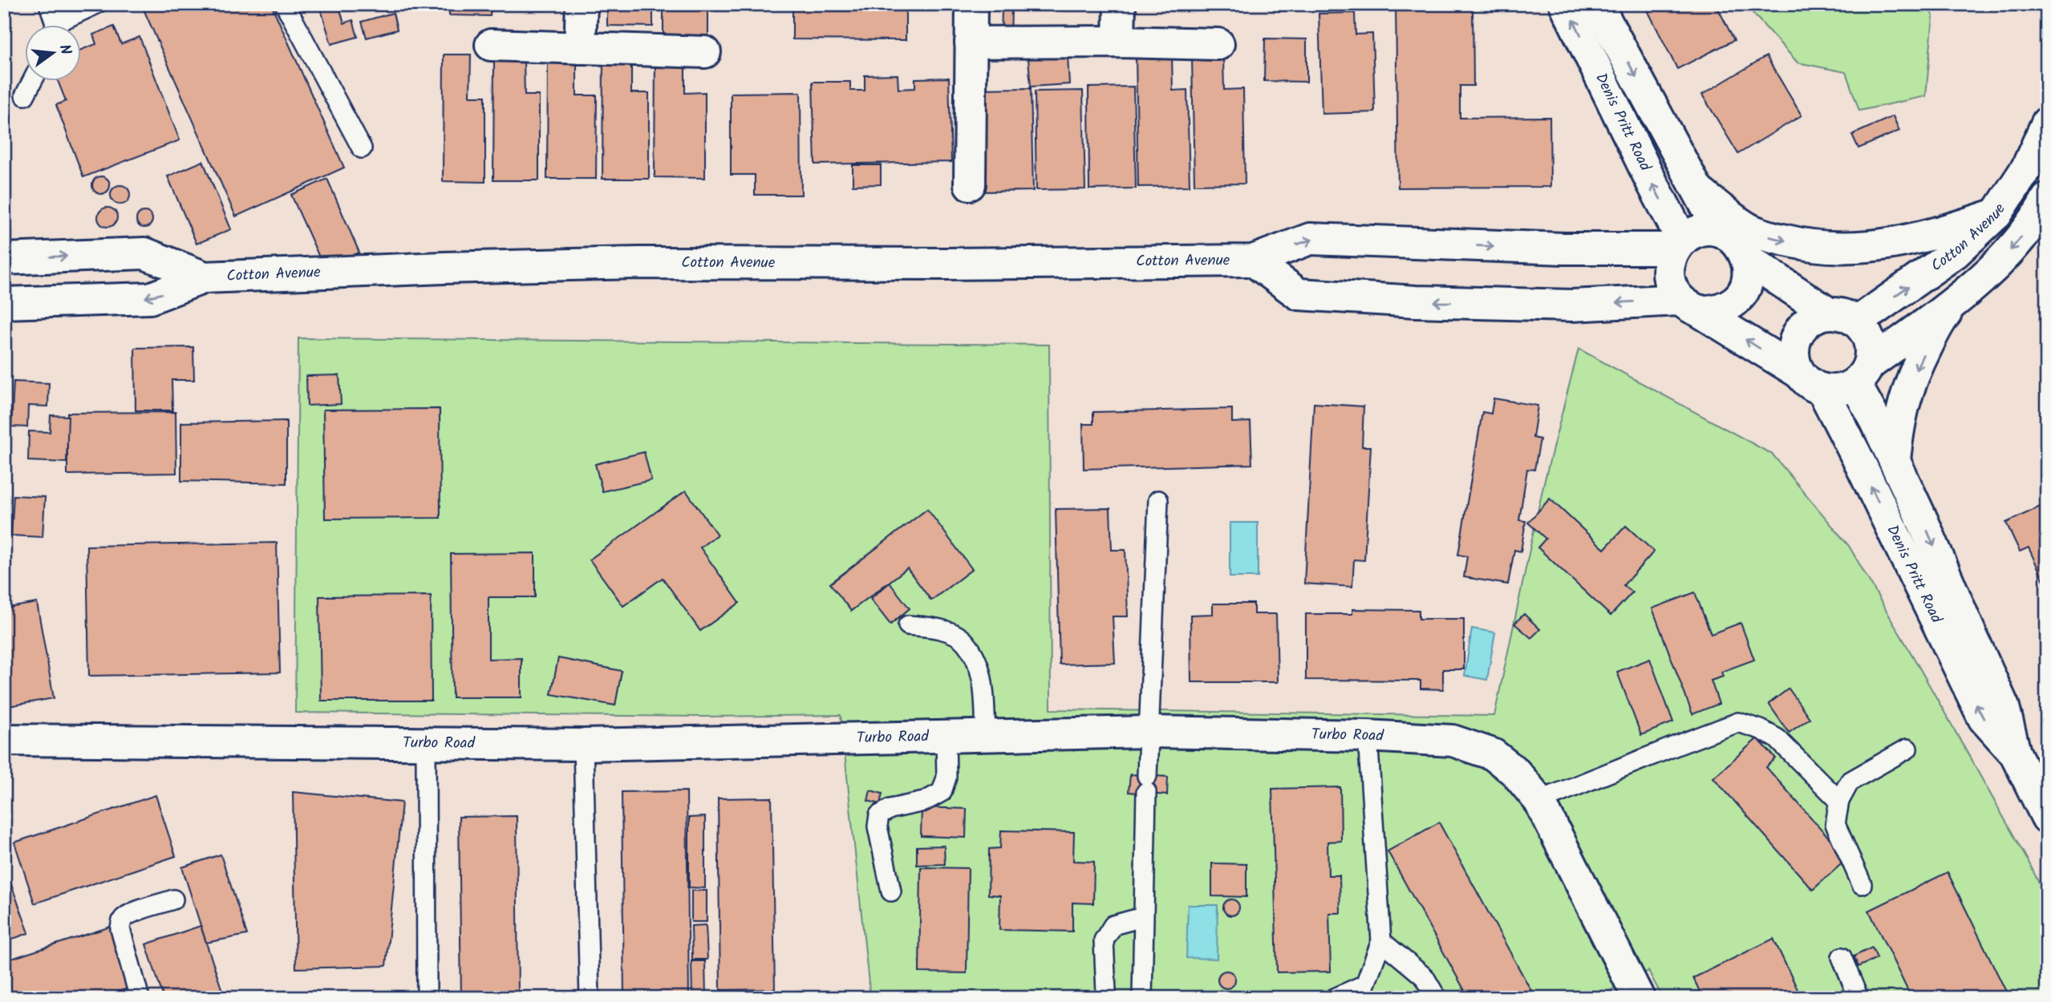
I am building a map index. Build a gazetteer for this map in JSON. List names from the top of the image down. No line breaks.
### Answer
{"streets":{"main road":["Denis Pritt Road","Cotton Avenue","Turbo Road"]},"crossings":[["Denis Pritt Road","Cotton Avenue"]],"north":"right"}
